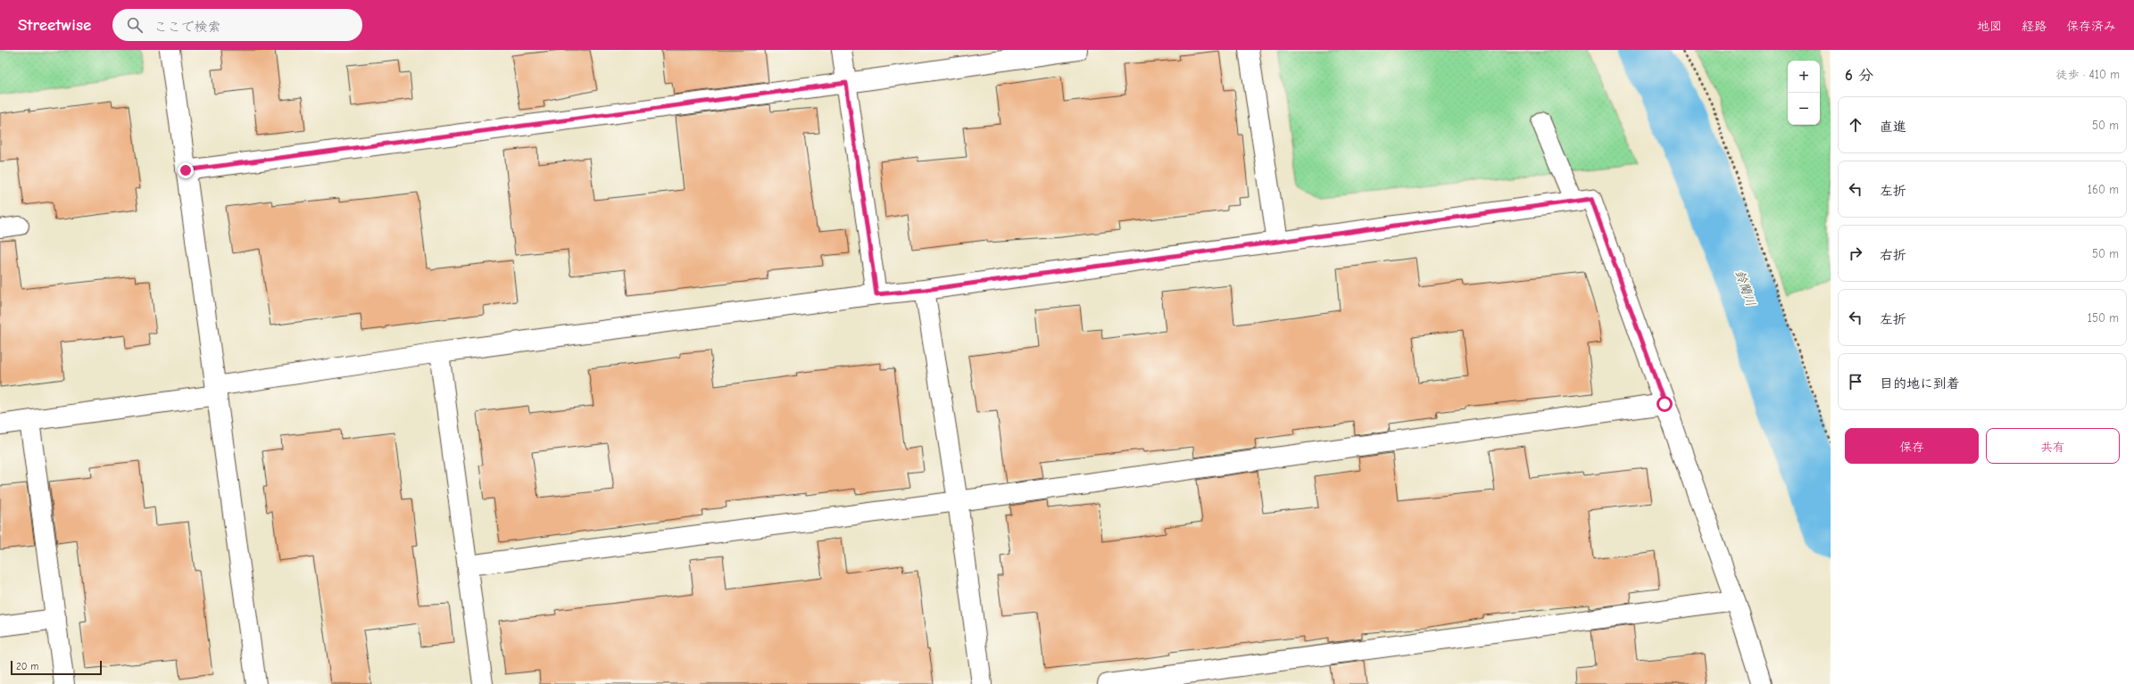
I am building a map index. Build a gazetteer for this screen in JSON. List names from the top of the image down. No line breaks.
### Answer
{"water":["鈴蘭川"],"scale_bar":"20 m","page":{"header":"Streetwise","search":"ここで検索","nav":["地図","経路","保存済み"],"heading":["6 分","徒歩 · 410 m"],"map_buttons":["+","−"],"list":[["直進","50 m"],["左折","160 m"],["右折","50 m"],["左折","150 m"],"目的地に到着"],"buttons":["保存","共有"],"scale":"20 m"}}
